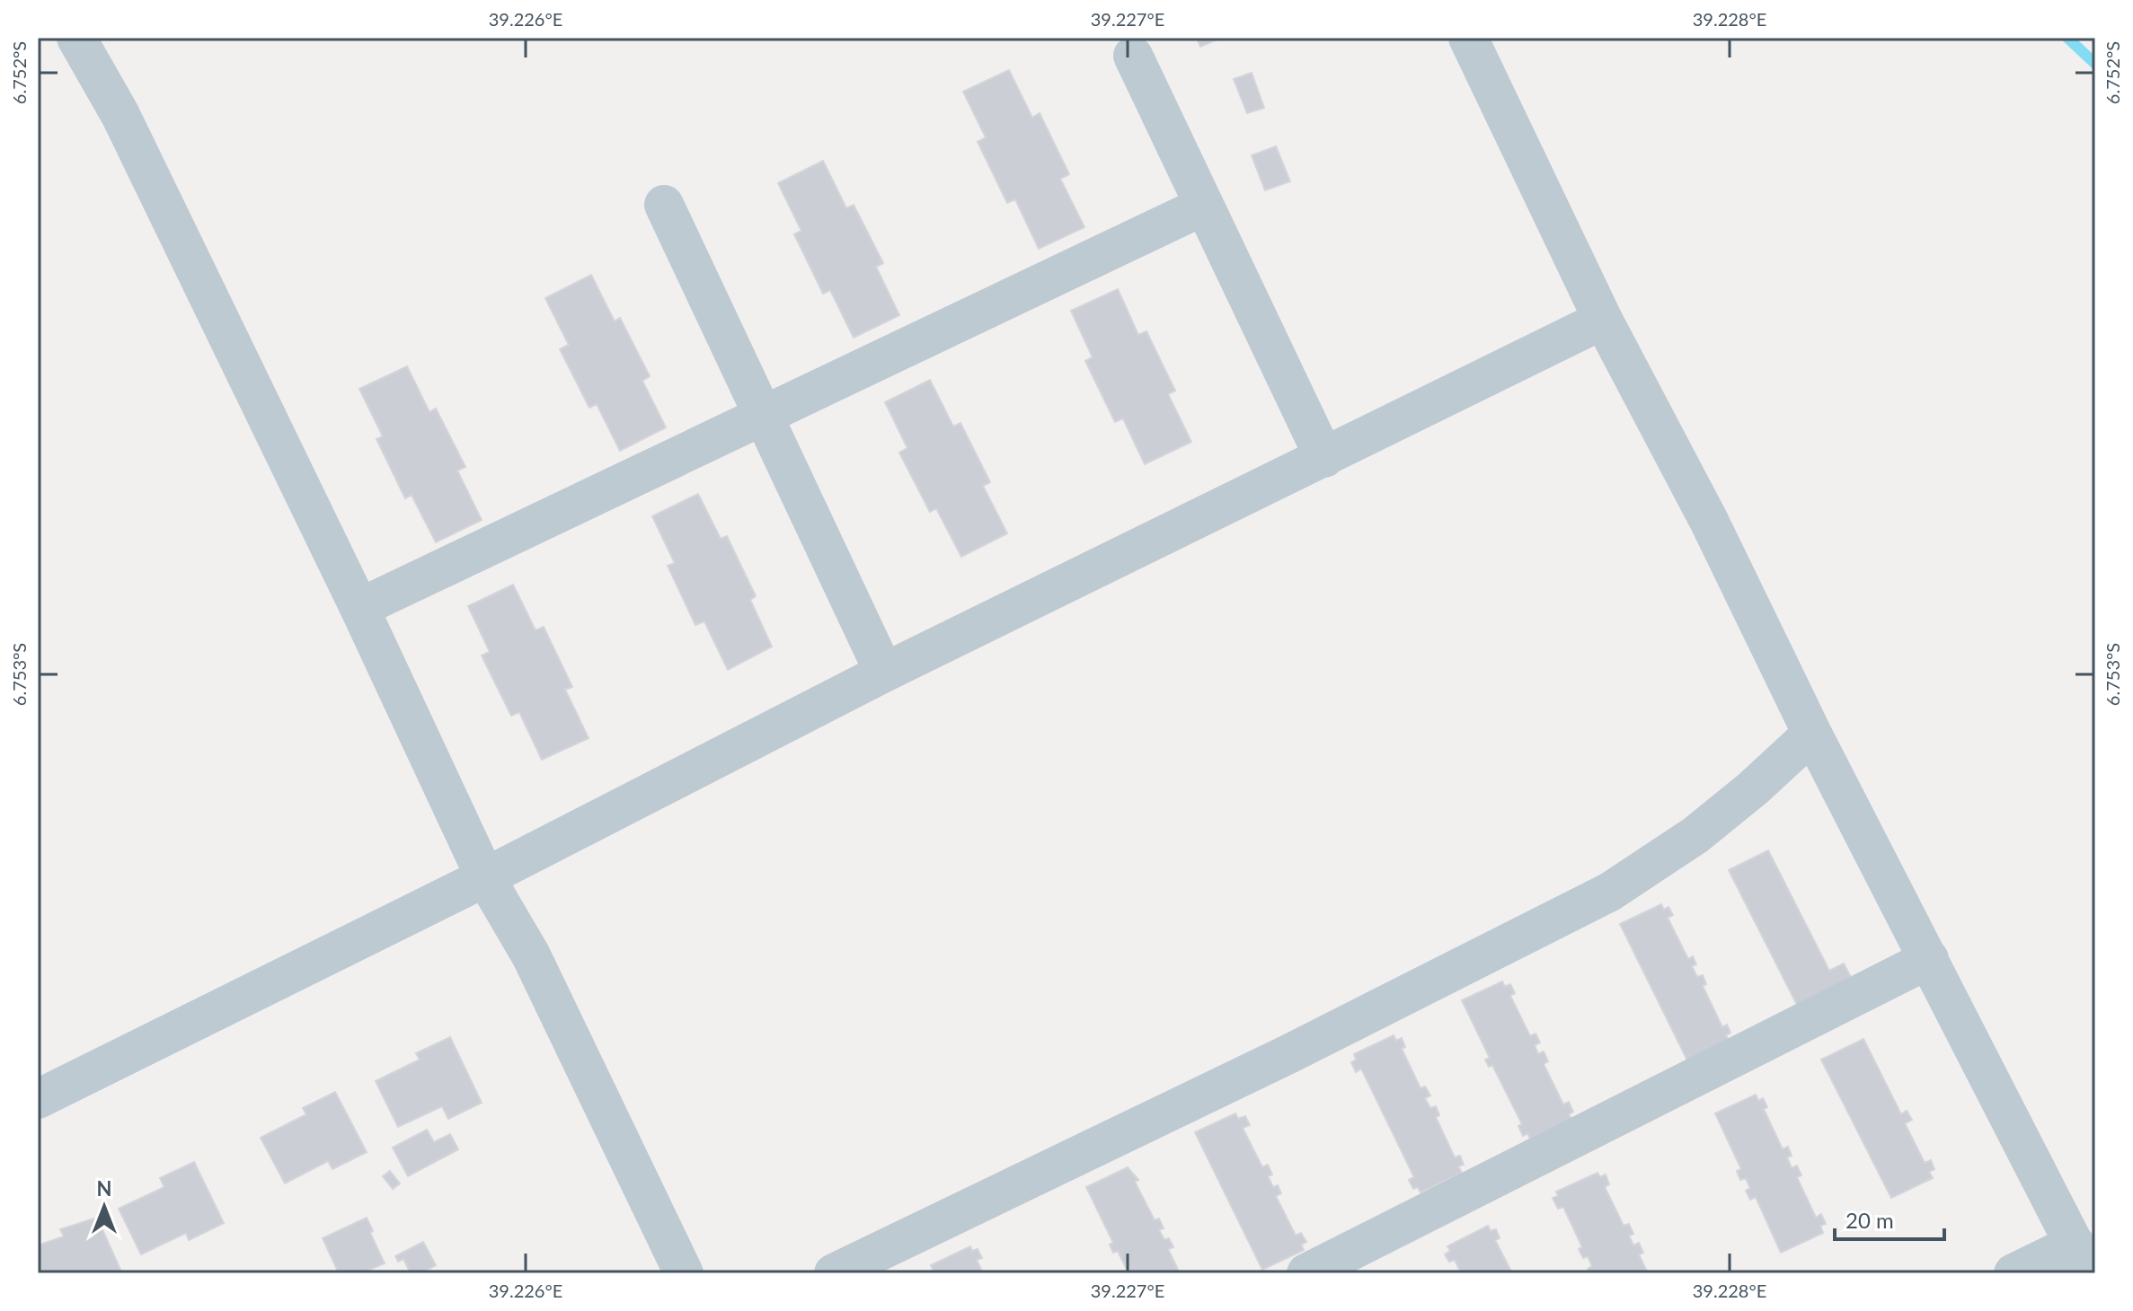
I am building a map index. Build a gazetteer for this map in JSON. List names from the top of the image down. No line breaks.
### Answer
{"scale_bar":"20 m","north":"top","coordinates":["39.226°E","39.227°E","39.228°E","6.752°S","6.753°S"]}
